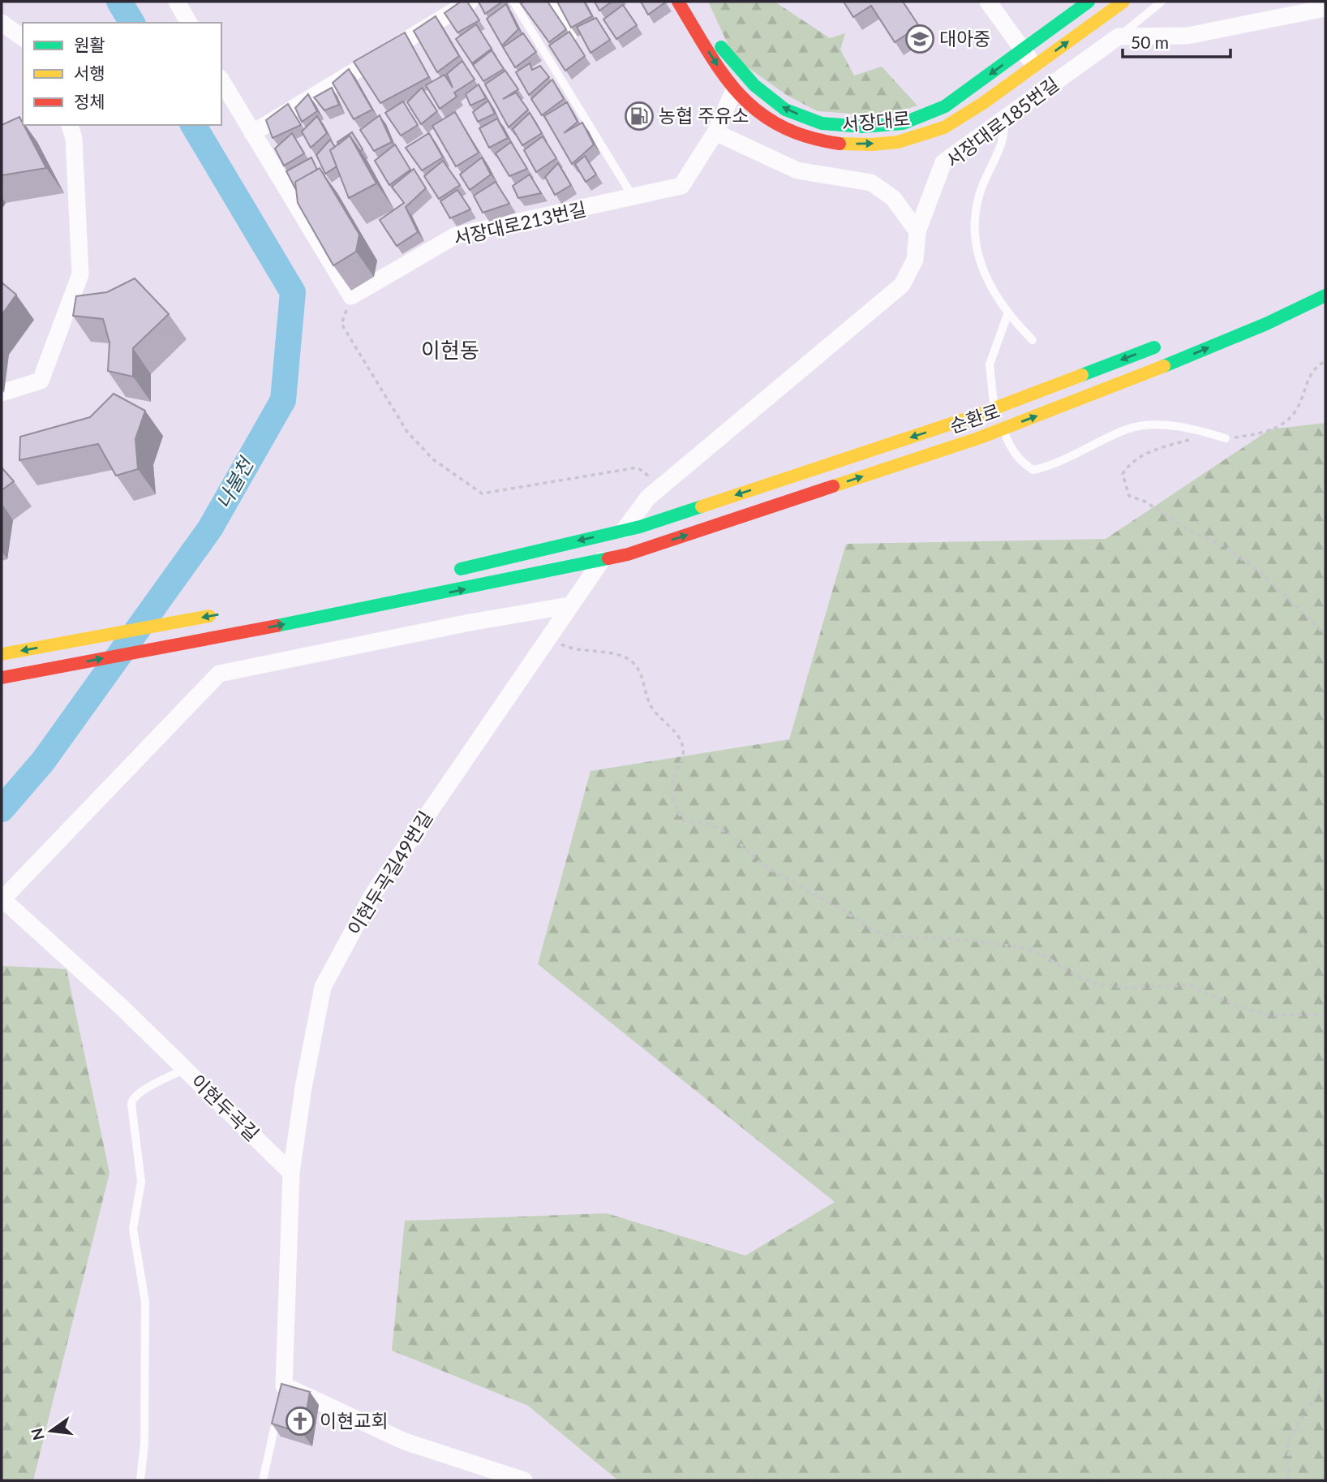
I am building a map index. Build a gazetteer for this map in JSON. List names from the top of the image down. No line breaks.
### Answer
{"streets":{"main road":["서장대로","순환로"],"street":["서장대로185번길","서장대로213번길","이현두곡길49번길","이현두곡길"]},"crossings":[["서장대로","서장대로213번길"],["서장대로185번길","이현두곡길49번길"],["이현두곡길49번길","이현두곡길"]],"districts":["이현동"],"water":["나불천"],"places":{"school or university":["대아중"],"fuel station":["농협 주유소"],"church":["이현교회"]},"legend":["원활","서행","정체"],"scale_bar":"50 m","north":"left"}
